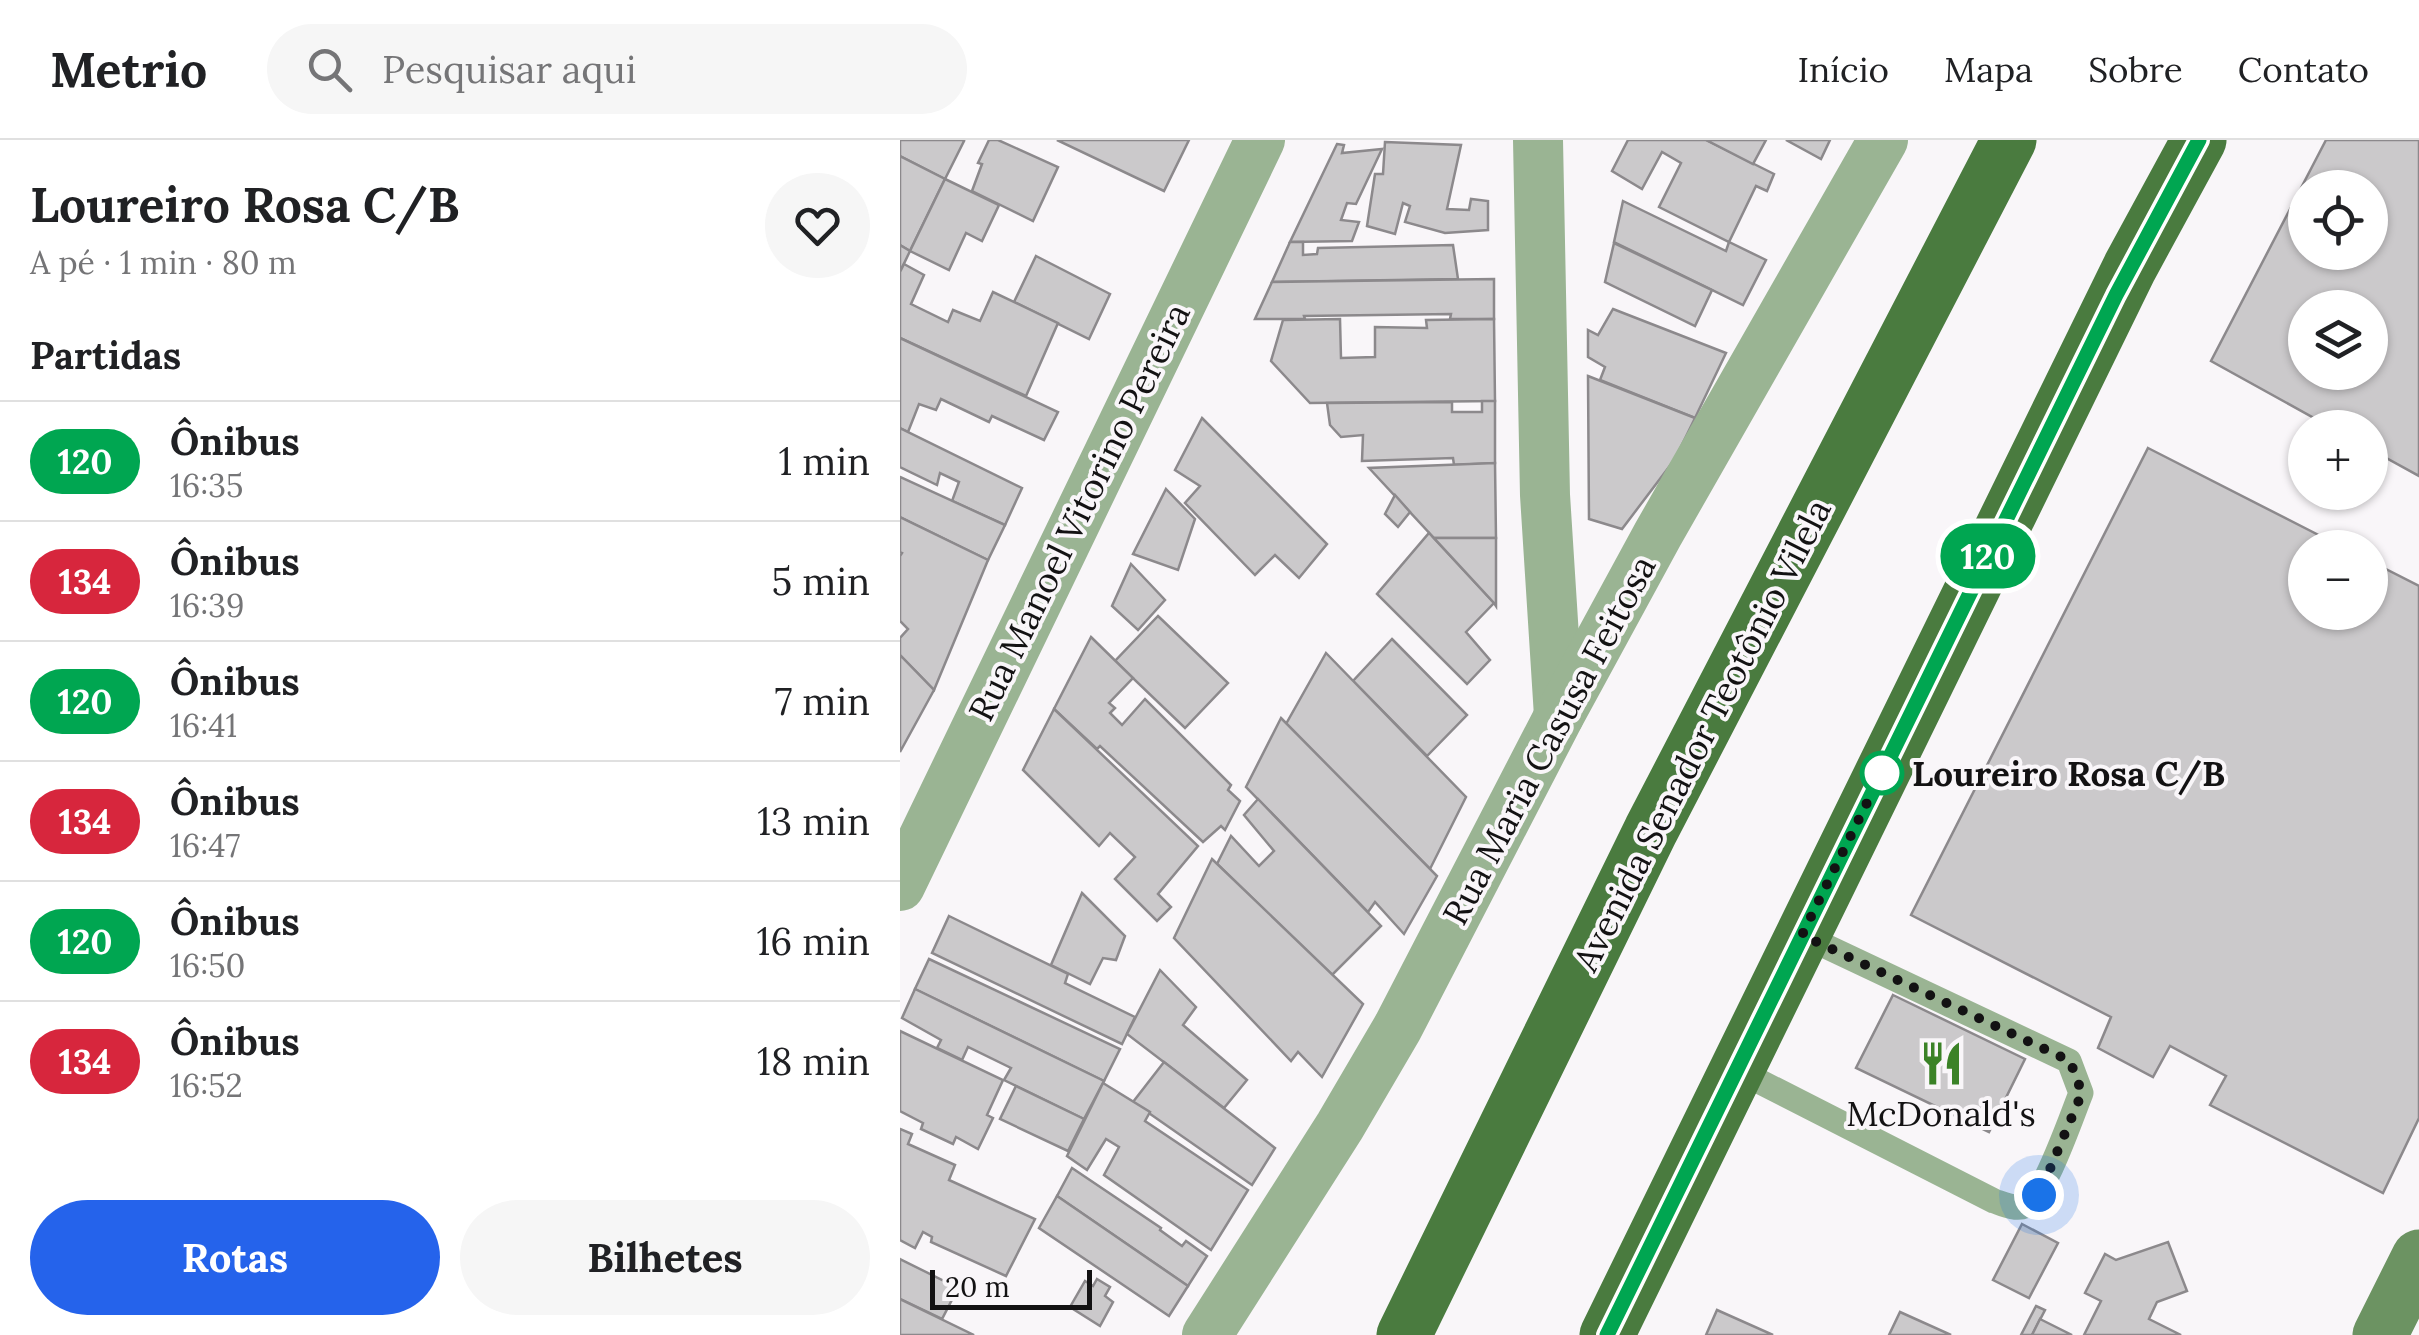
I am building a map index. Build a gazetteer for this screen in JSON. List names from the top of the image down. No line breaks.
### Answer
{"streets":{"main road":["Avenida Senador Teotônio Vilela"],"street":["Rua Manoel Vitorino Pereira","Rua Maria Casusa Feitosa"]},"places":{"other":["Loureiro Rosa C/B"],"restaurant":["McDonald's"]},"lines":["bus line 120"],"scale_bar":"20 m","page":{"header":"Metrio","search":"Pesquisar aqui","nav":["Início","Mapa","Sobre","Contato"],"heading":[["Loureiro Rosa C/B","A pé · 1 min · 80 m"],"Partidas"],"on_map":"120","map_buttons":["+","−"],"list":[{"mark":"120","name":"Ônibus","note":"16:35","value":"1 min"},{"mark":"134","name":"Ônibus","note":"16:39","value":"5 min"},{"mark":"120","name":"Ônibus","note":"16:41","value":"7 min"},{"mark":"134","name":"Ônibus","note":"16:47","value":"13 min"},{"mark":"120","name":"Ônibus","note":"16:50","value":"16 min"},{"mark":"134","name":"Ônibus","note":"16:52","value":"18 min"}],"buttons":["Rotas","Bilhetes"],"scale":"20 m"}}
